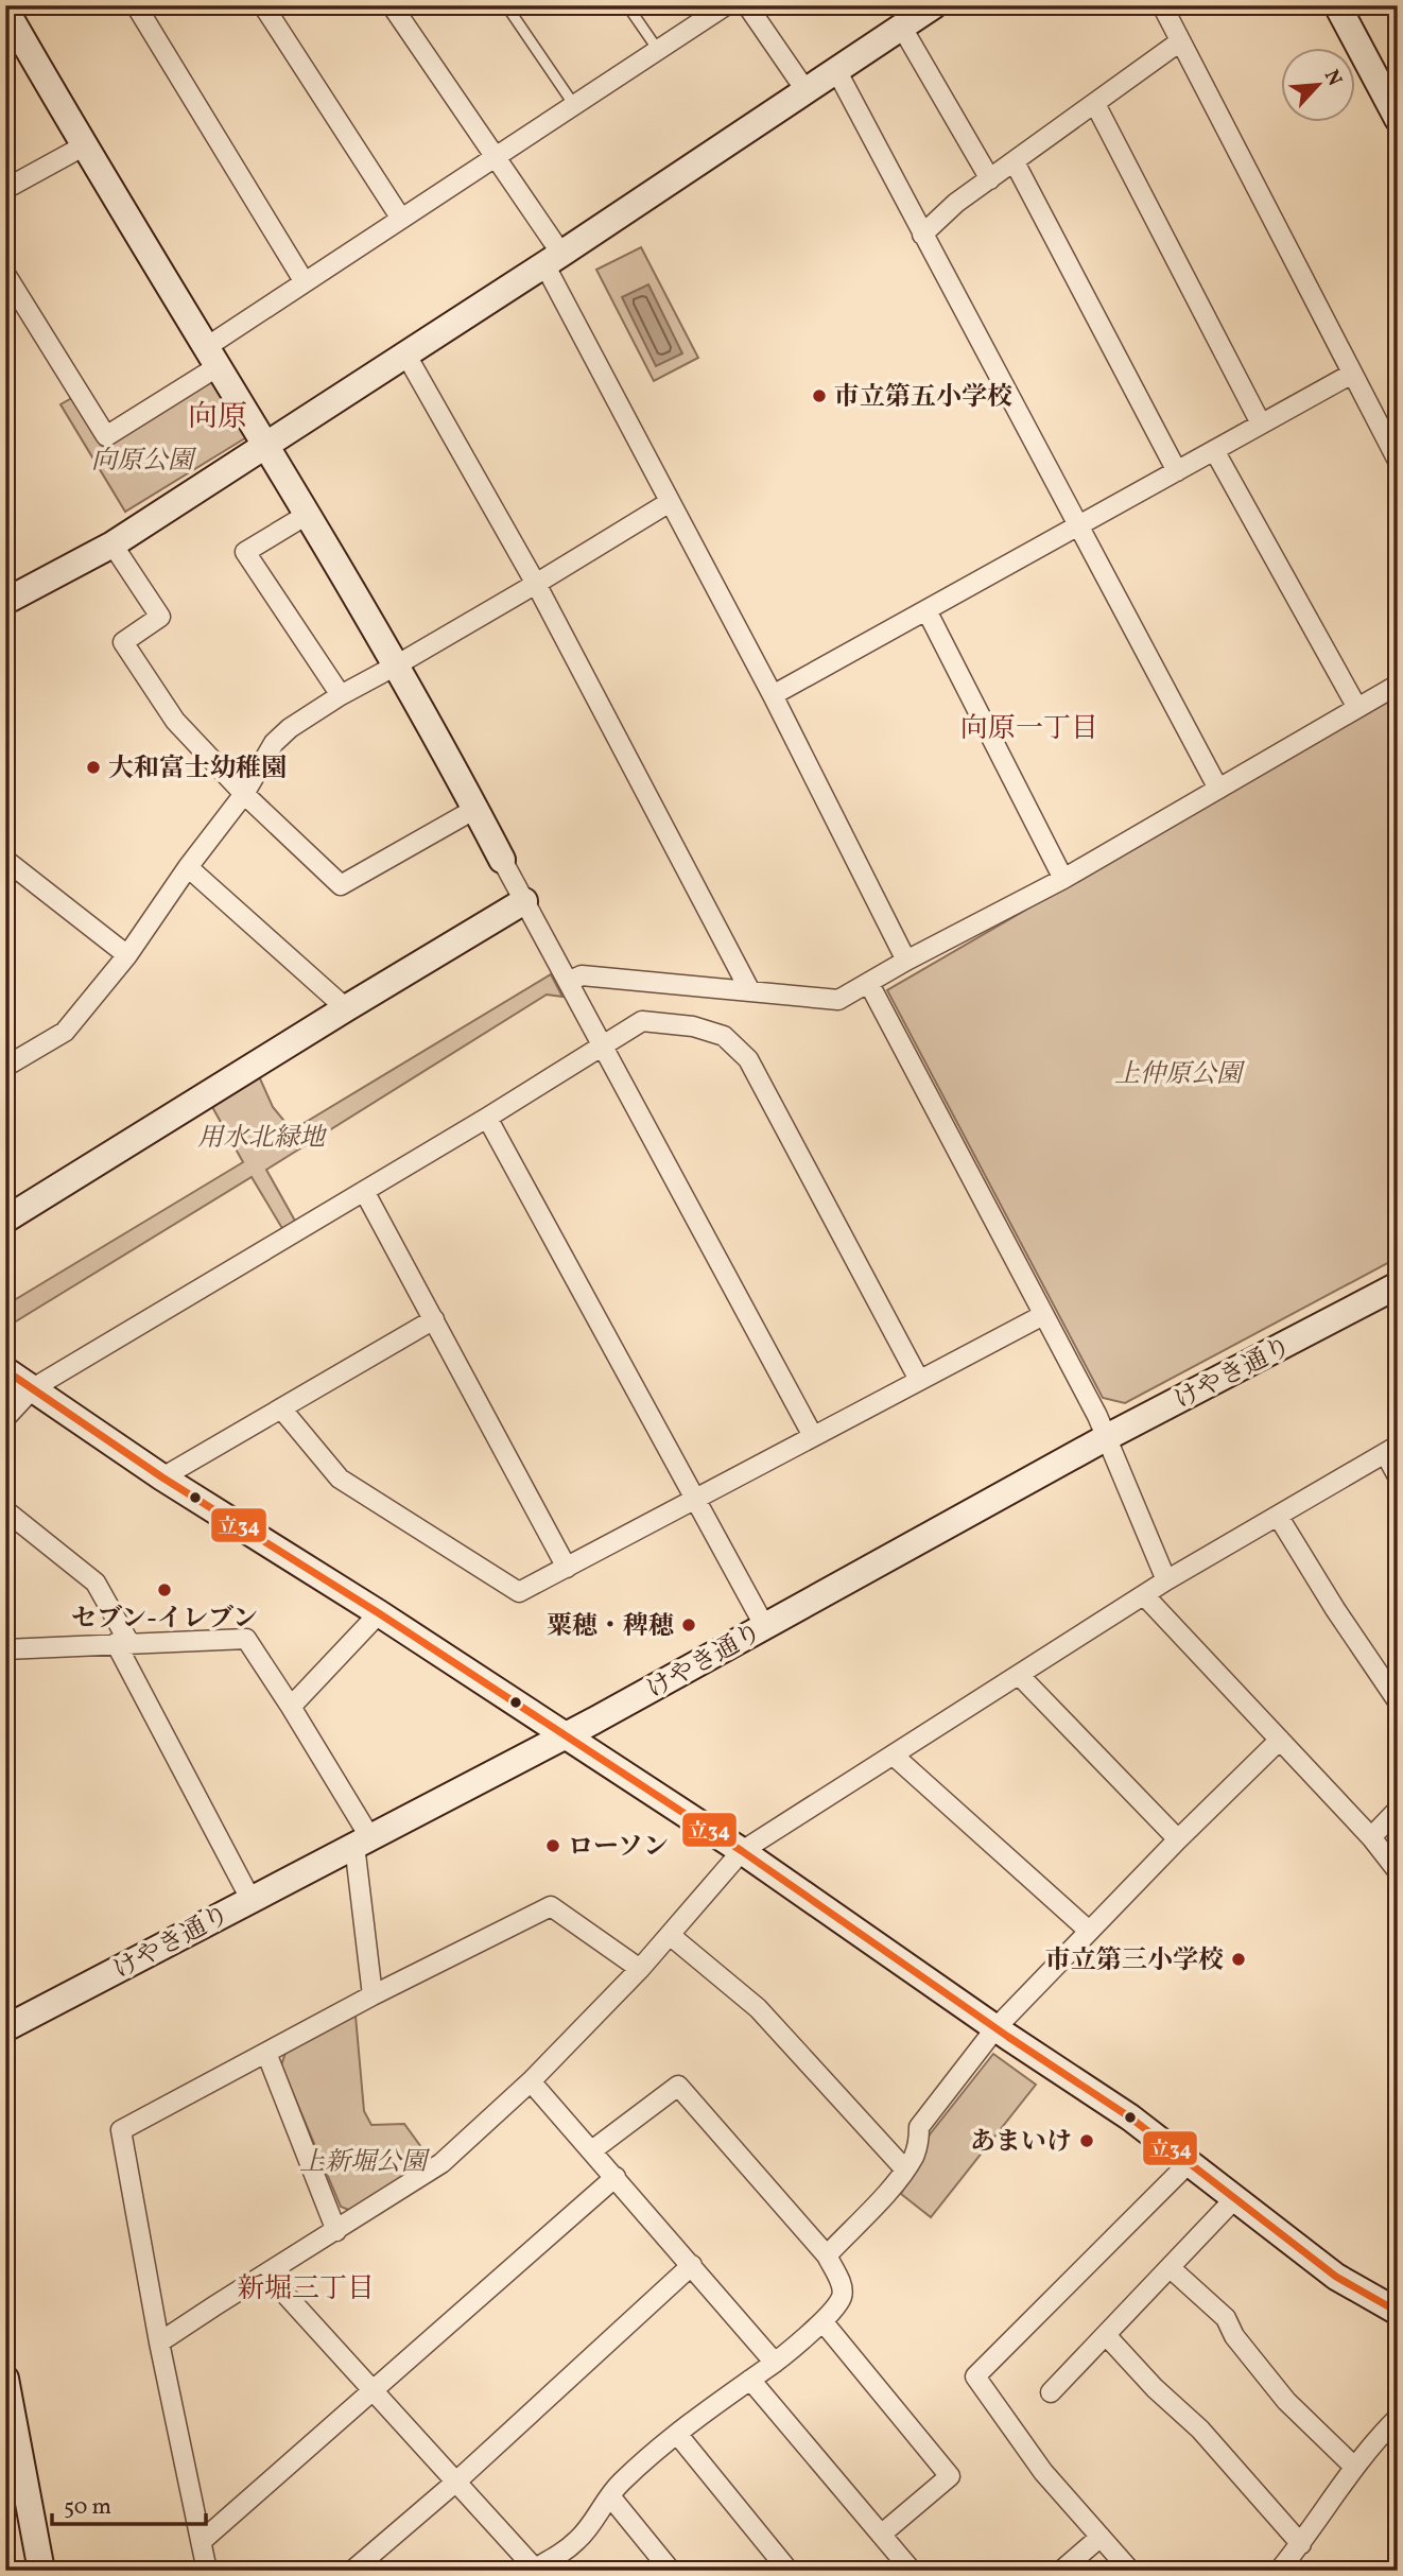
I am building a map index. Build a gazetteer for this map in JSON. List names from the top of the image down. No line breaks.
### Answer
{"streets":{"street":["けやき通り"]},"districts":["向原","向原一丁目","新堀三丁目"],"parks":["向原公園","上仲原公園","用水北緑地","上新堀公園"],"places":["市立第五小学校","大和富士幼稚園","セブン-イレブン","粟穂・稗穂","ローソン","市立第三小学校","あまいけ"],"lines":["transit line 立34"],"scale_bar":"50 m","north":"top right"}
